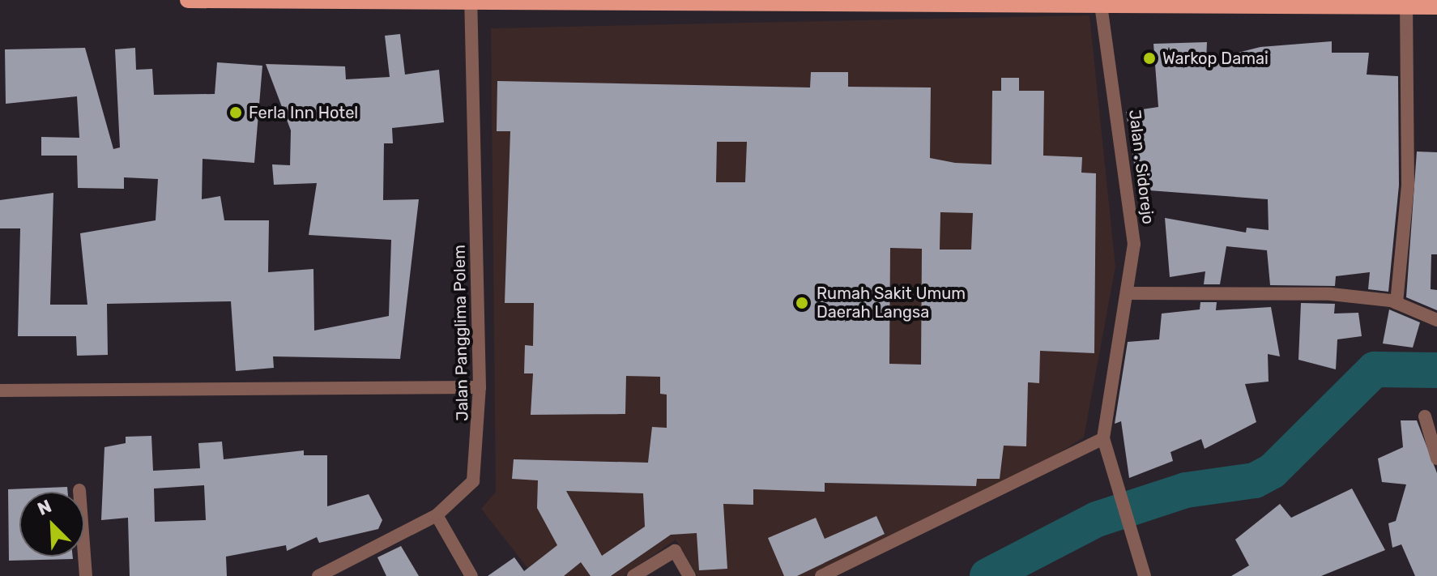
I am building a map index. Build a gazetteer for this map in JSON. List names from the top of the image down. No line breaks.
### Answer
{"streets":{"street":["Jalan . Sidorejo","Jalan Pangglima Polem"]},"places":["Warkop Damai","Ferla Inn Hotel","Rumah Sakit Umum Daerah Langsa"],"north":"top left"}
